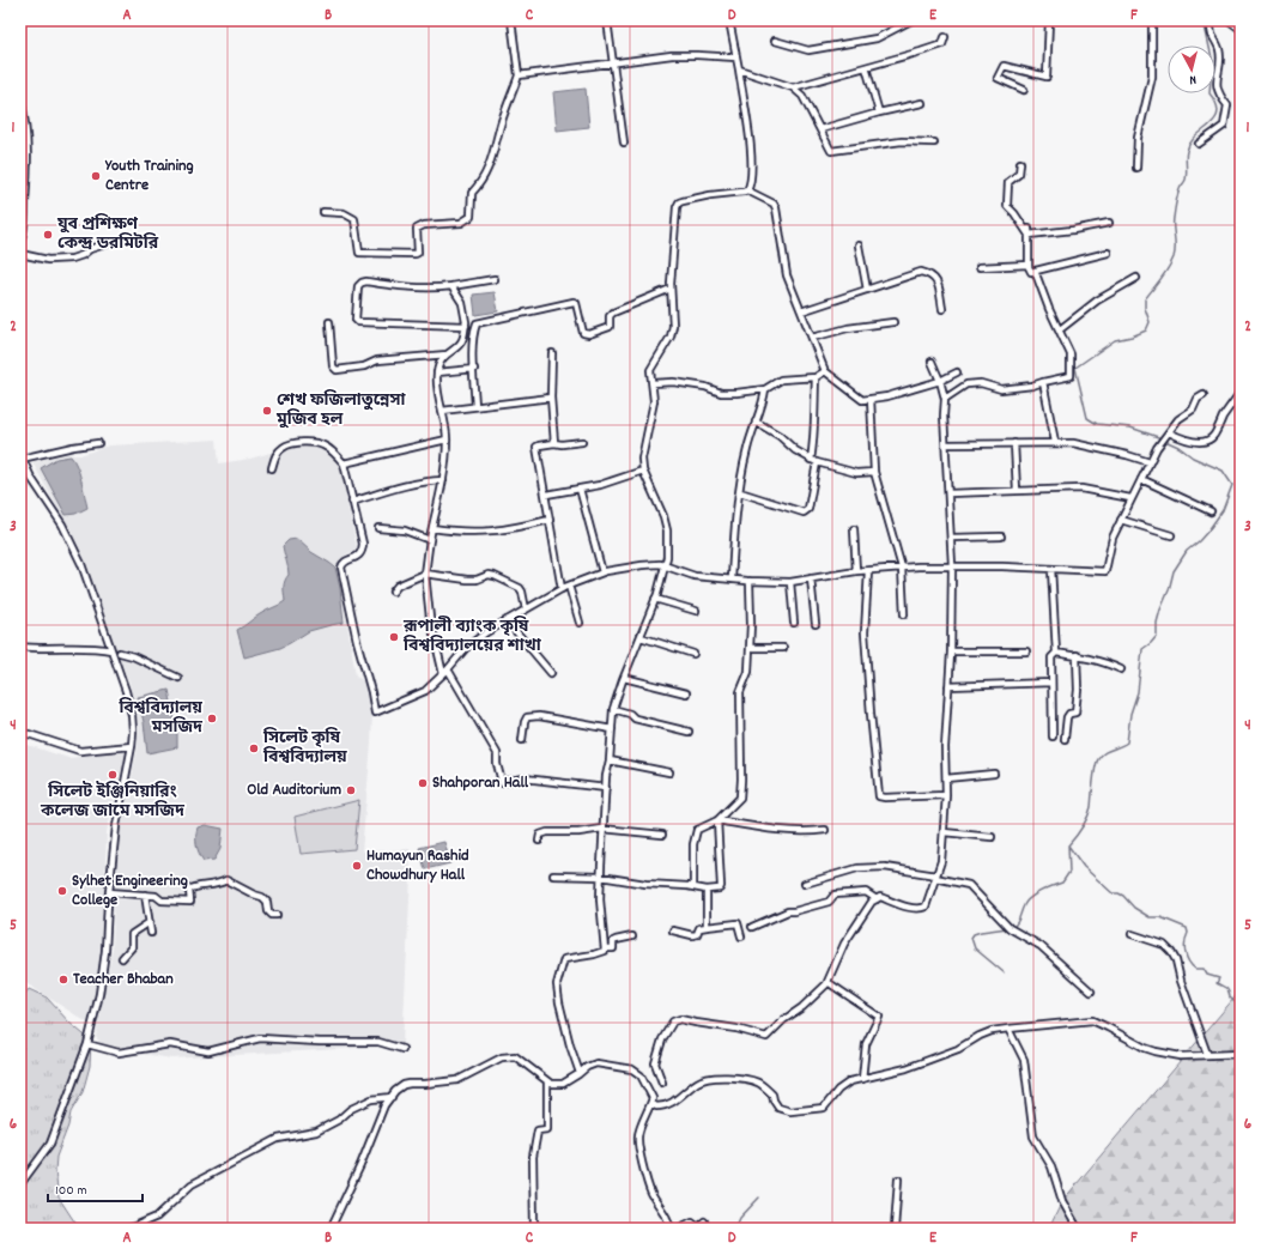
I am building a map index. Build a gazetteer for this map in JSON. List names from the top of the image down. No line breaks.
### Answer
{"places":["Youth Training Centre","যুব প্রশিক্ষণ কেন্দ্র ডরমিটরি","শেখ ফজিলাতুন্নেসা মুজিব হল","রূপালী ব্যাংক কৃষি বিশ্ববিদ্যালয়ের শাখা","বিশ্ববিদ্যালয় মসজিদ","সিলেট কৃষি বিশ্ববিদ্যালয়","সিলেট ইঞ্জিনিয়ারিং কলেজ জামে মসজিদ","Shahporan Hall","Old Auditorium","Humayun Rashid Chowdhury Hall","Sylhet Engineering College","Teacher Bhaban"],"scale_bar":"100 m","north":"bottom","grid":{"columns":["A","B","C","D","E","F"],"rows":["1","2","3","4","5","6"]}}
